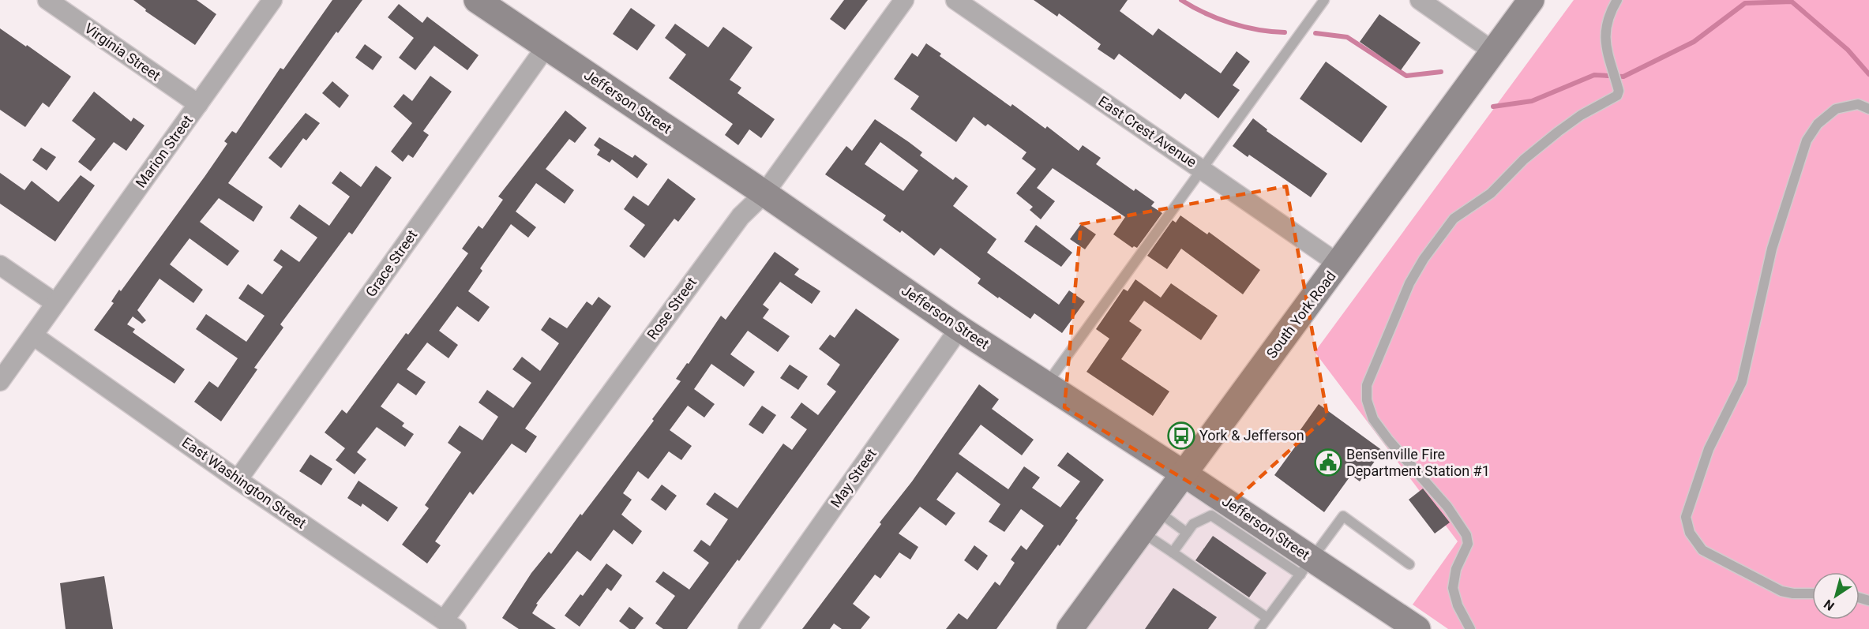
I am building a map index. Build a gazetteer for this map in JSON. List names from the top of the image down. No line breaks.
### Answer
{"streets":{"street":["Virginia Street","Jefferson Street","East Crest Avenue","Marion Street","Grace Street","Rose Street","South York Road","May Street","East Washington Street"]},"crossings":[["Virginia Street","Marion Street"],["Jefferson Street","Grace Street"],["Jefferson Street","Rose Street"],["Jefferson Street","South York Road"],["Jefferson Street","May Street"],["East Crest Avenue","South York Road"],["Marion Street","East Washington Street"],["Grace Street","East Washington Street"],["Rose Street","East Washington Street"]],"places":{"bus stop":["York & Jefferson"],"public building":["Bensenville Fire Department Station #1"]},"north":"bottom left"}
